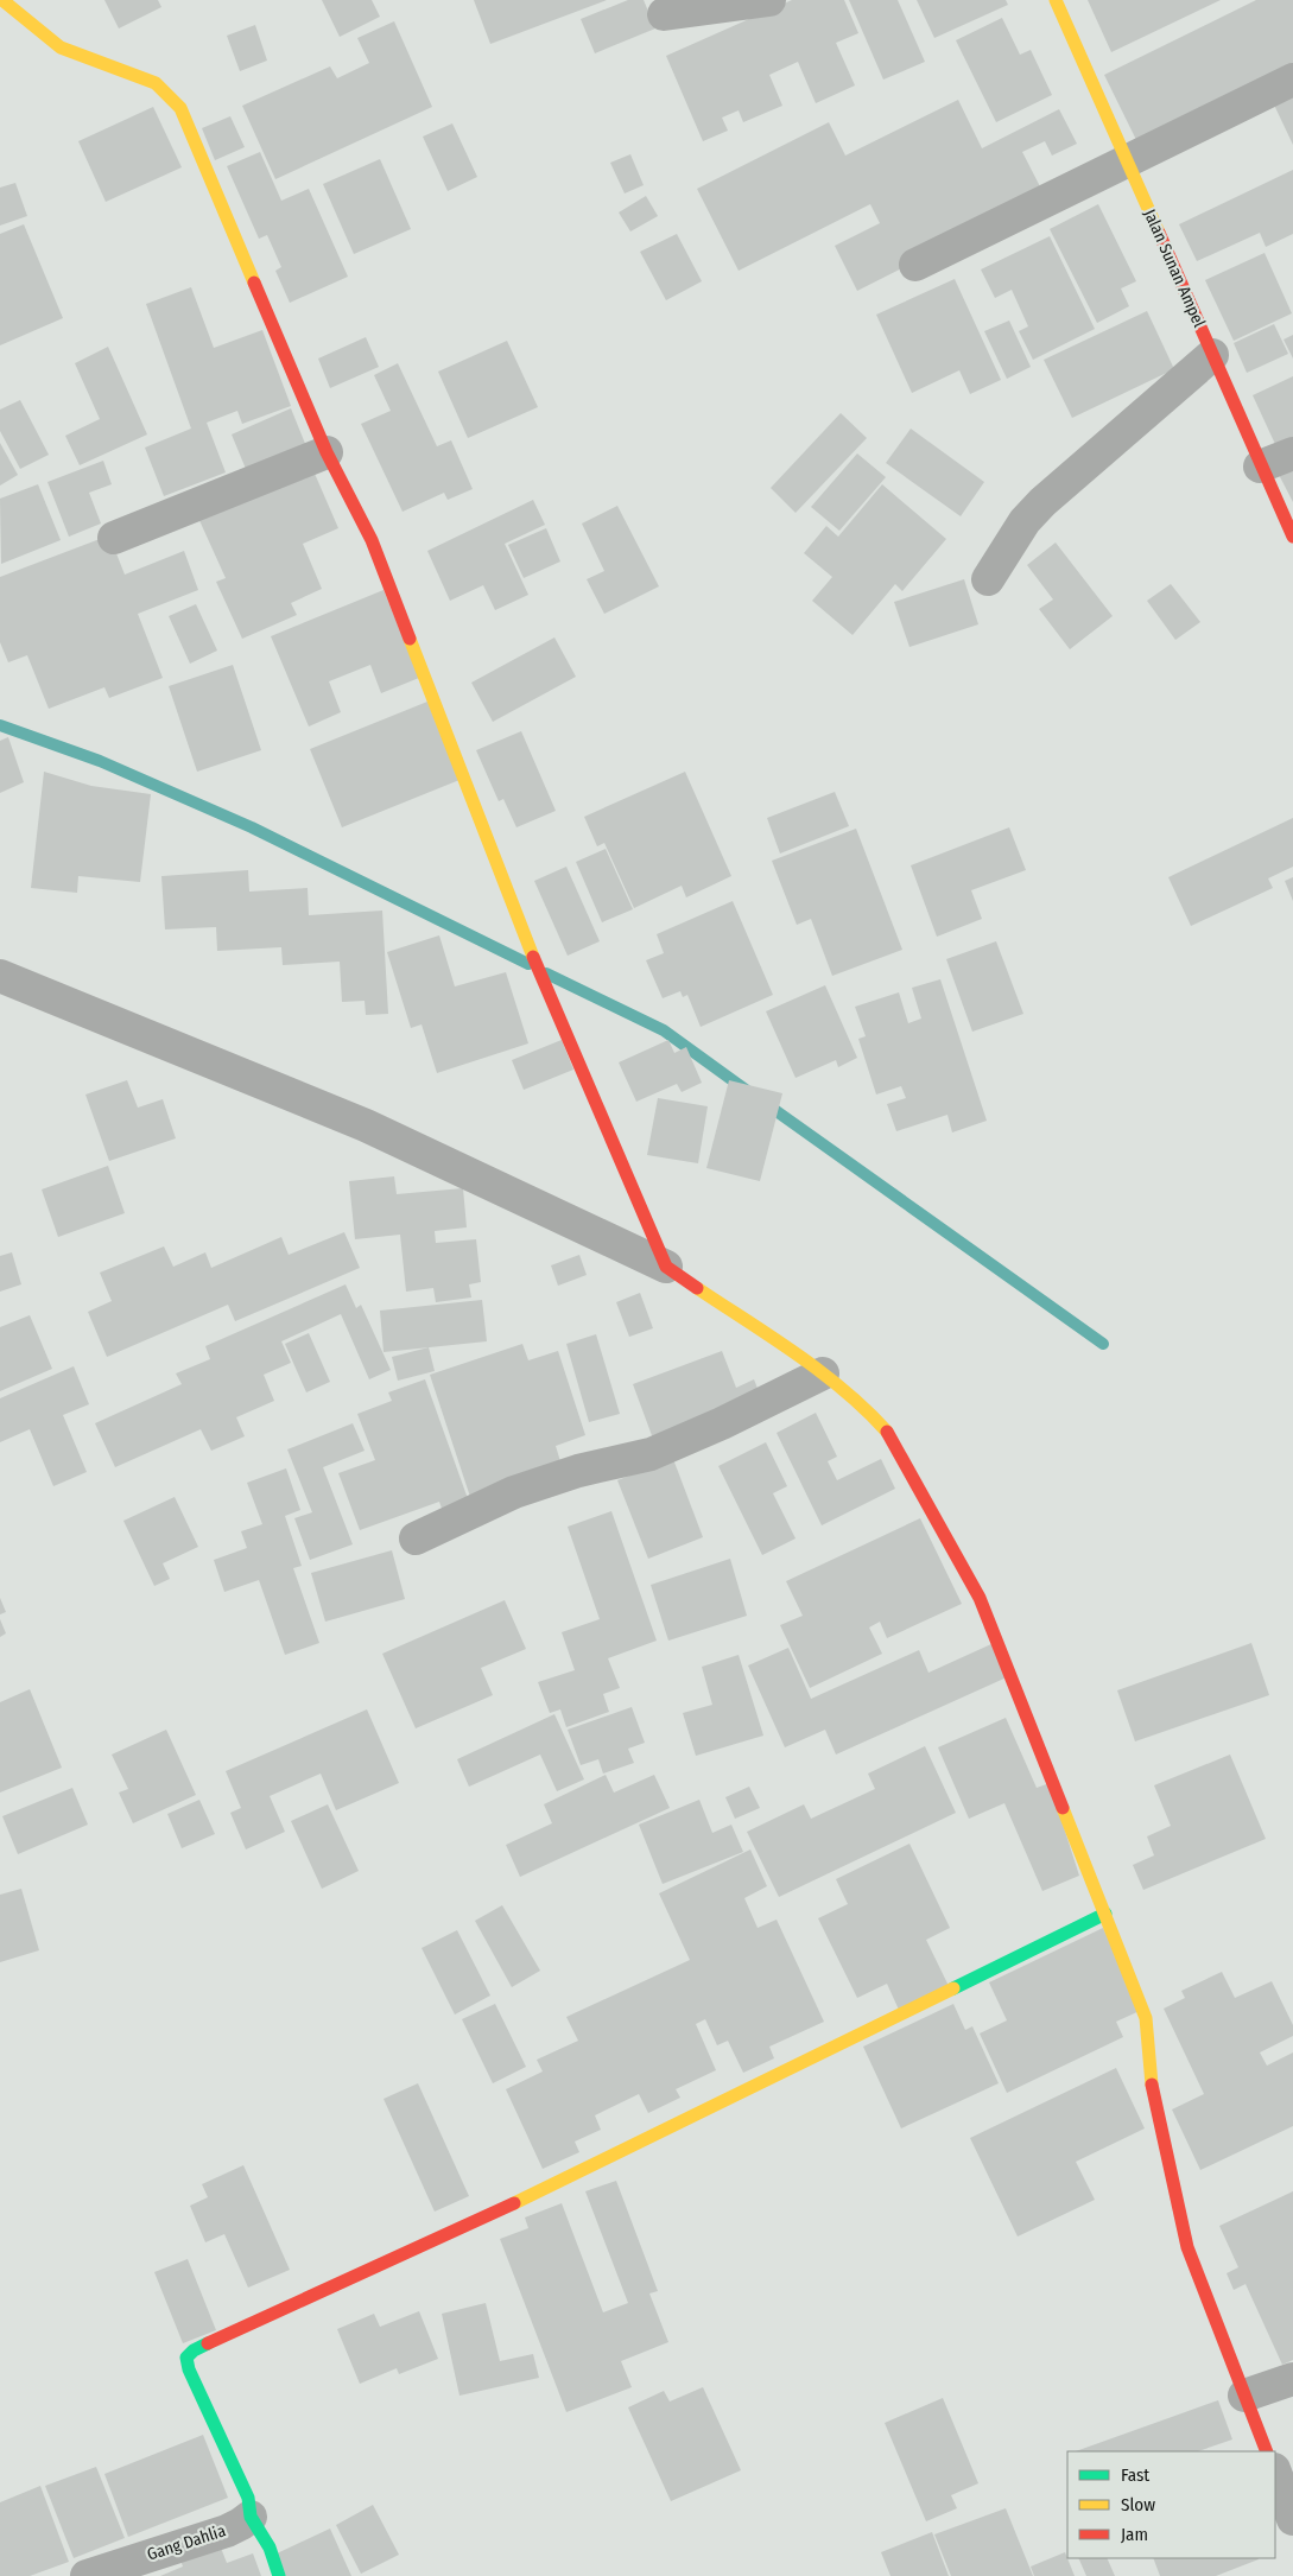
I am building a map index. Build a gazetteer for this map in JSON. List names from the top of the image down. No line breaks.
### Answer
{"streets":{"street":["Jalan Sunan Ampel","Gang Dahlia"]},"legend":["Fast","Slow","Jam"]}
